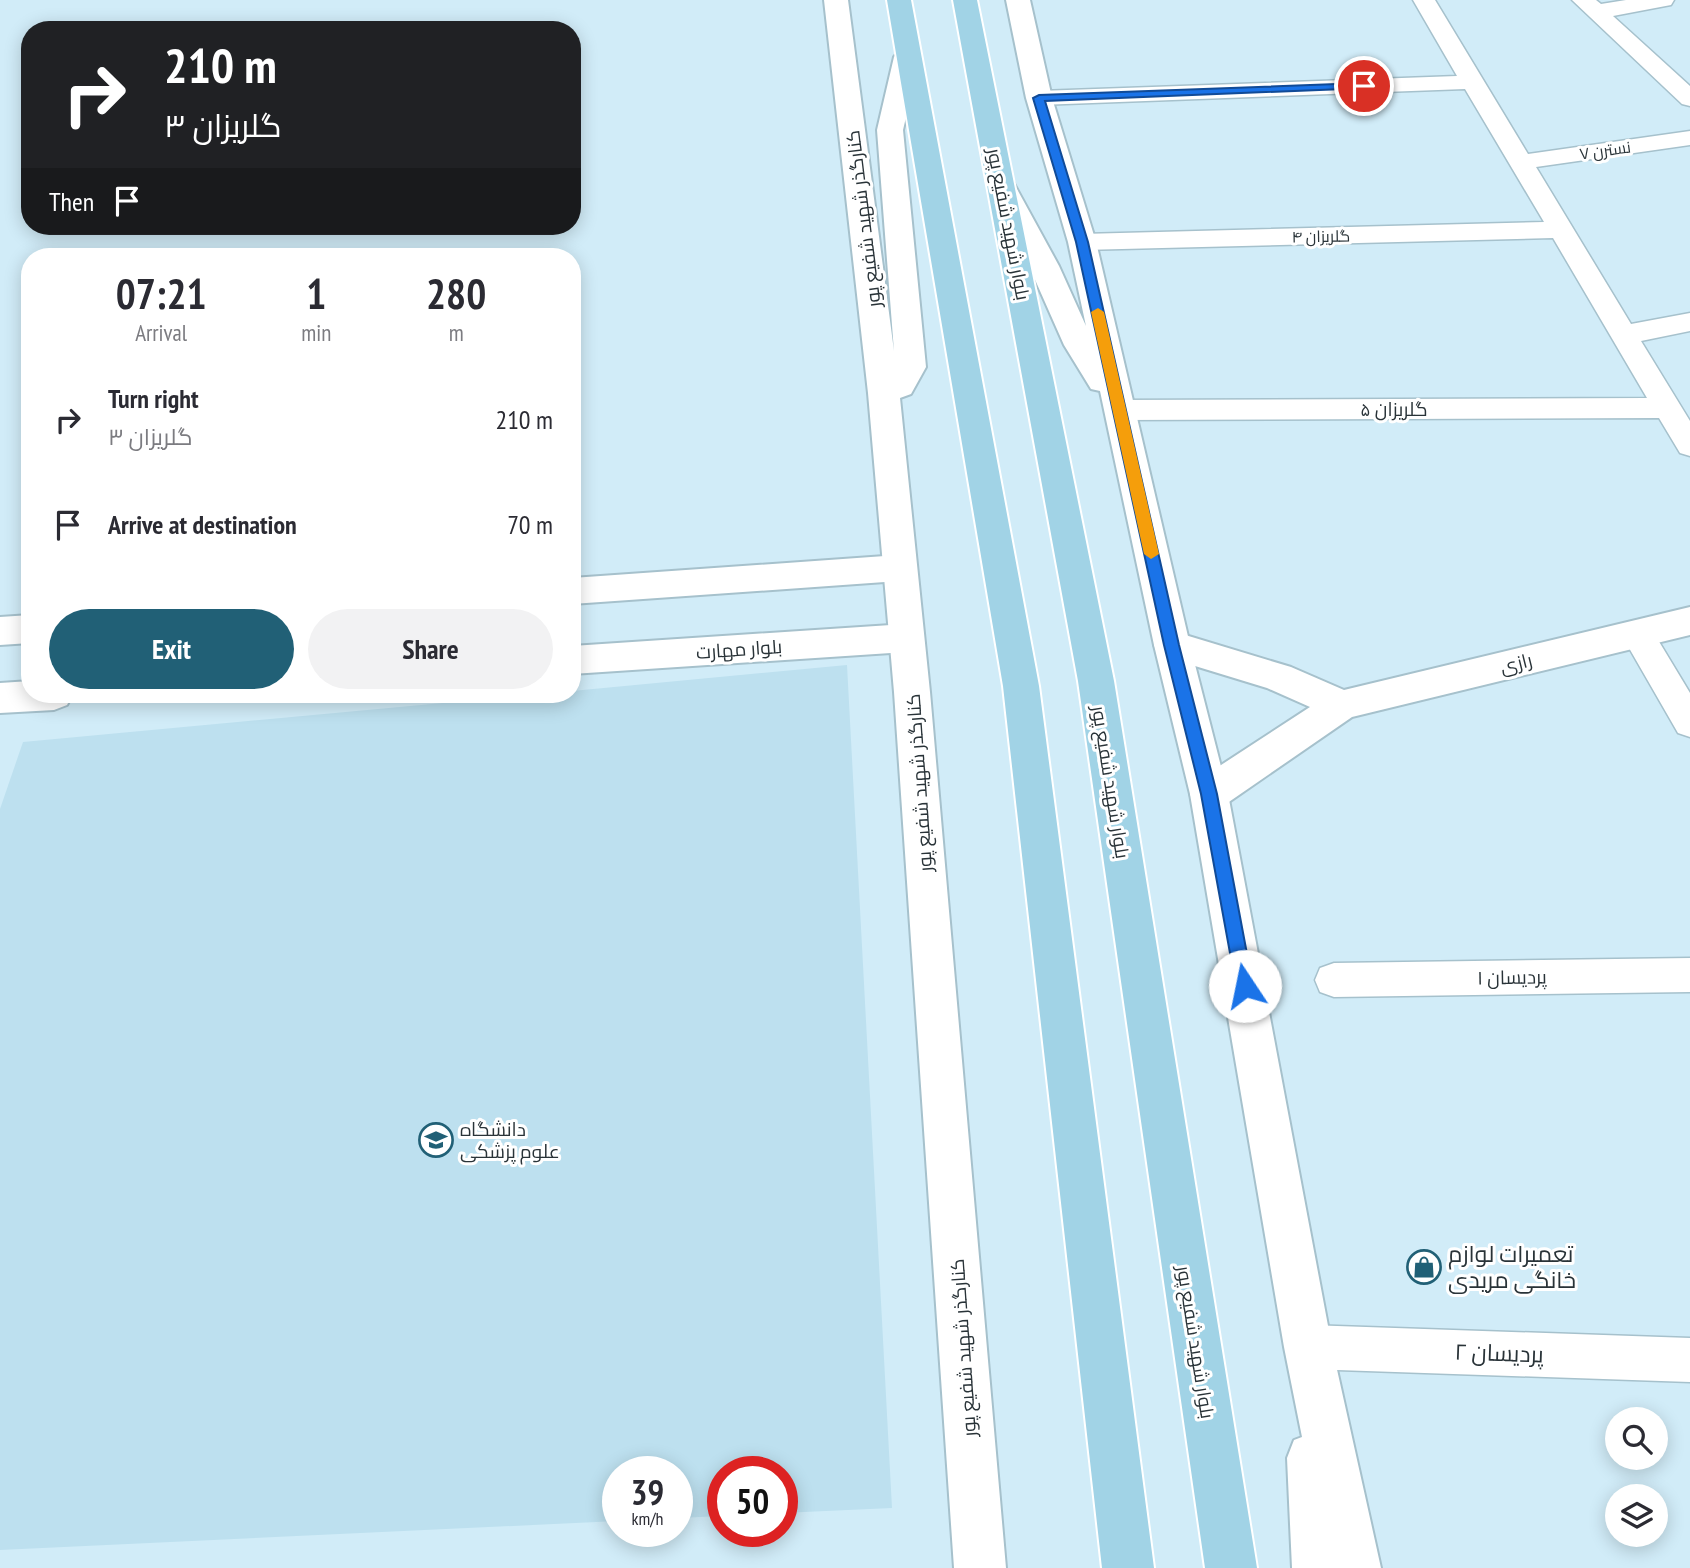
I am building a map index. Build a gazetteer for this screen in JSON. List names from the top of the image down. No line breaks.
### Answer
{"streets":{"main road":["کنارگذر شهید شفیع پور","بلوار شهید شفیع پور","بلوار مهارت","رازی"],"street":["نسترن ۷","گلریزان ۴","گلریزان ۵","پردیسان ۱","پردیسان ۲"]},"crossings":[["کنارگذر شهید شفیع پور","بلوار مهارت"]],"places":{"school or university":["دانشگاه علوم پزشکی"],"shop":["تعمیرات لوازم خانگی مریدی"]},"page":{"turn":["210 m","گلریزان ۳"],"then":"Then","eta":["07:21","Arrival","1","min","280","m"],"list":[{"name":"Turn right","note":"گلریزان ۳","value":"210 m"},{"name":"Arrive at destination","value":"70 m"}],"buttons":["Exit","Share"],"speed":"39 km/h","limit":"50"}}
